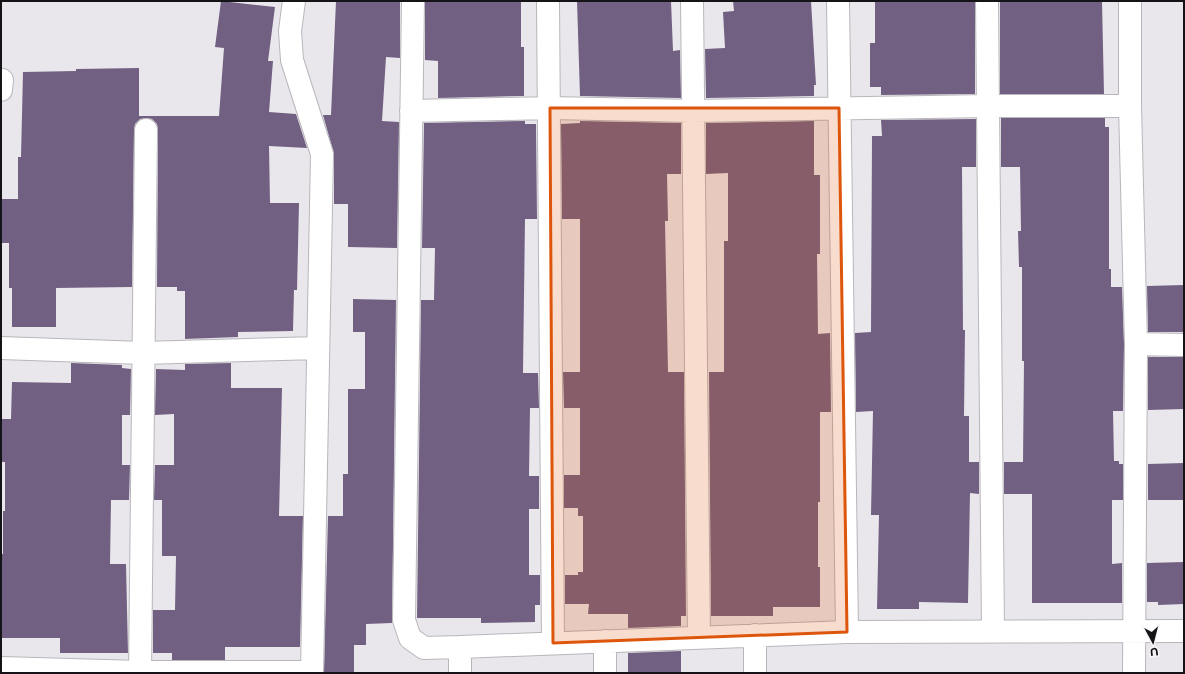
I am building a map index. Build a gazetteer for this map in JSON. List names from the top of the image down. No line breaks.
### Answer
{"north":"bottom"}
